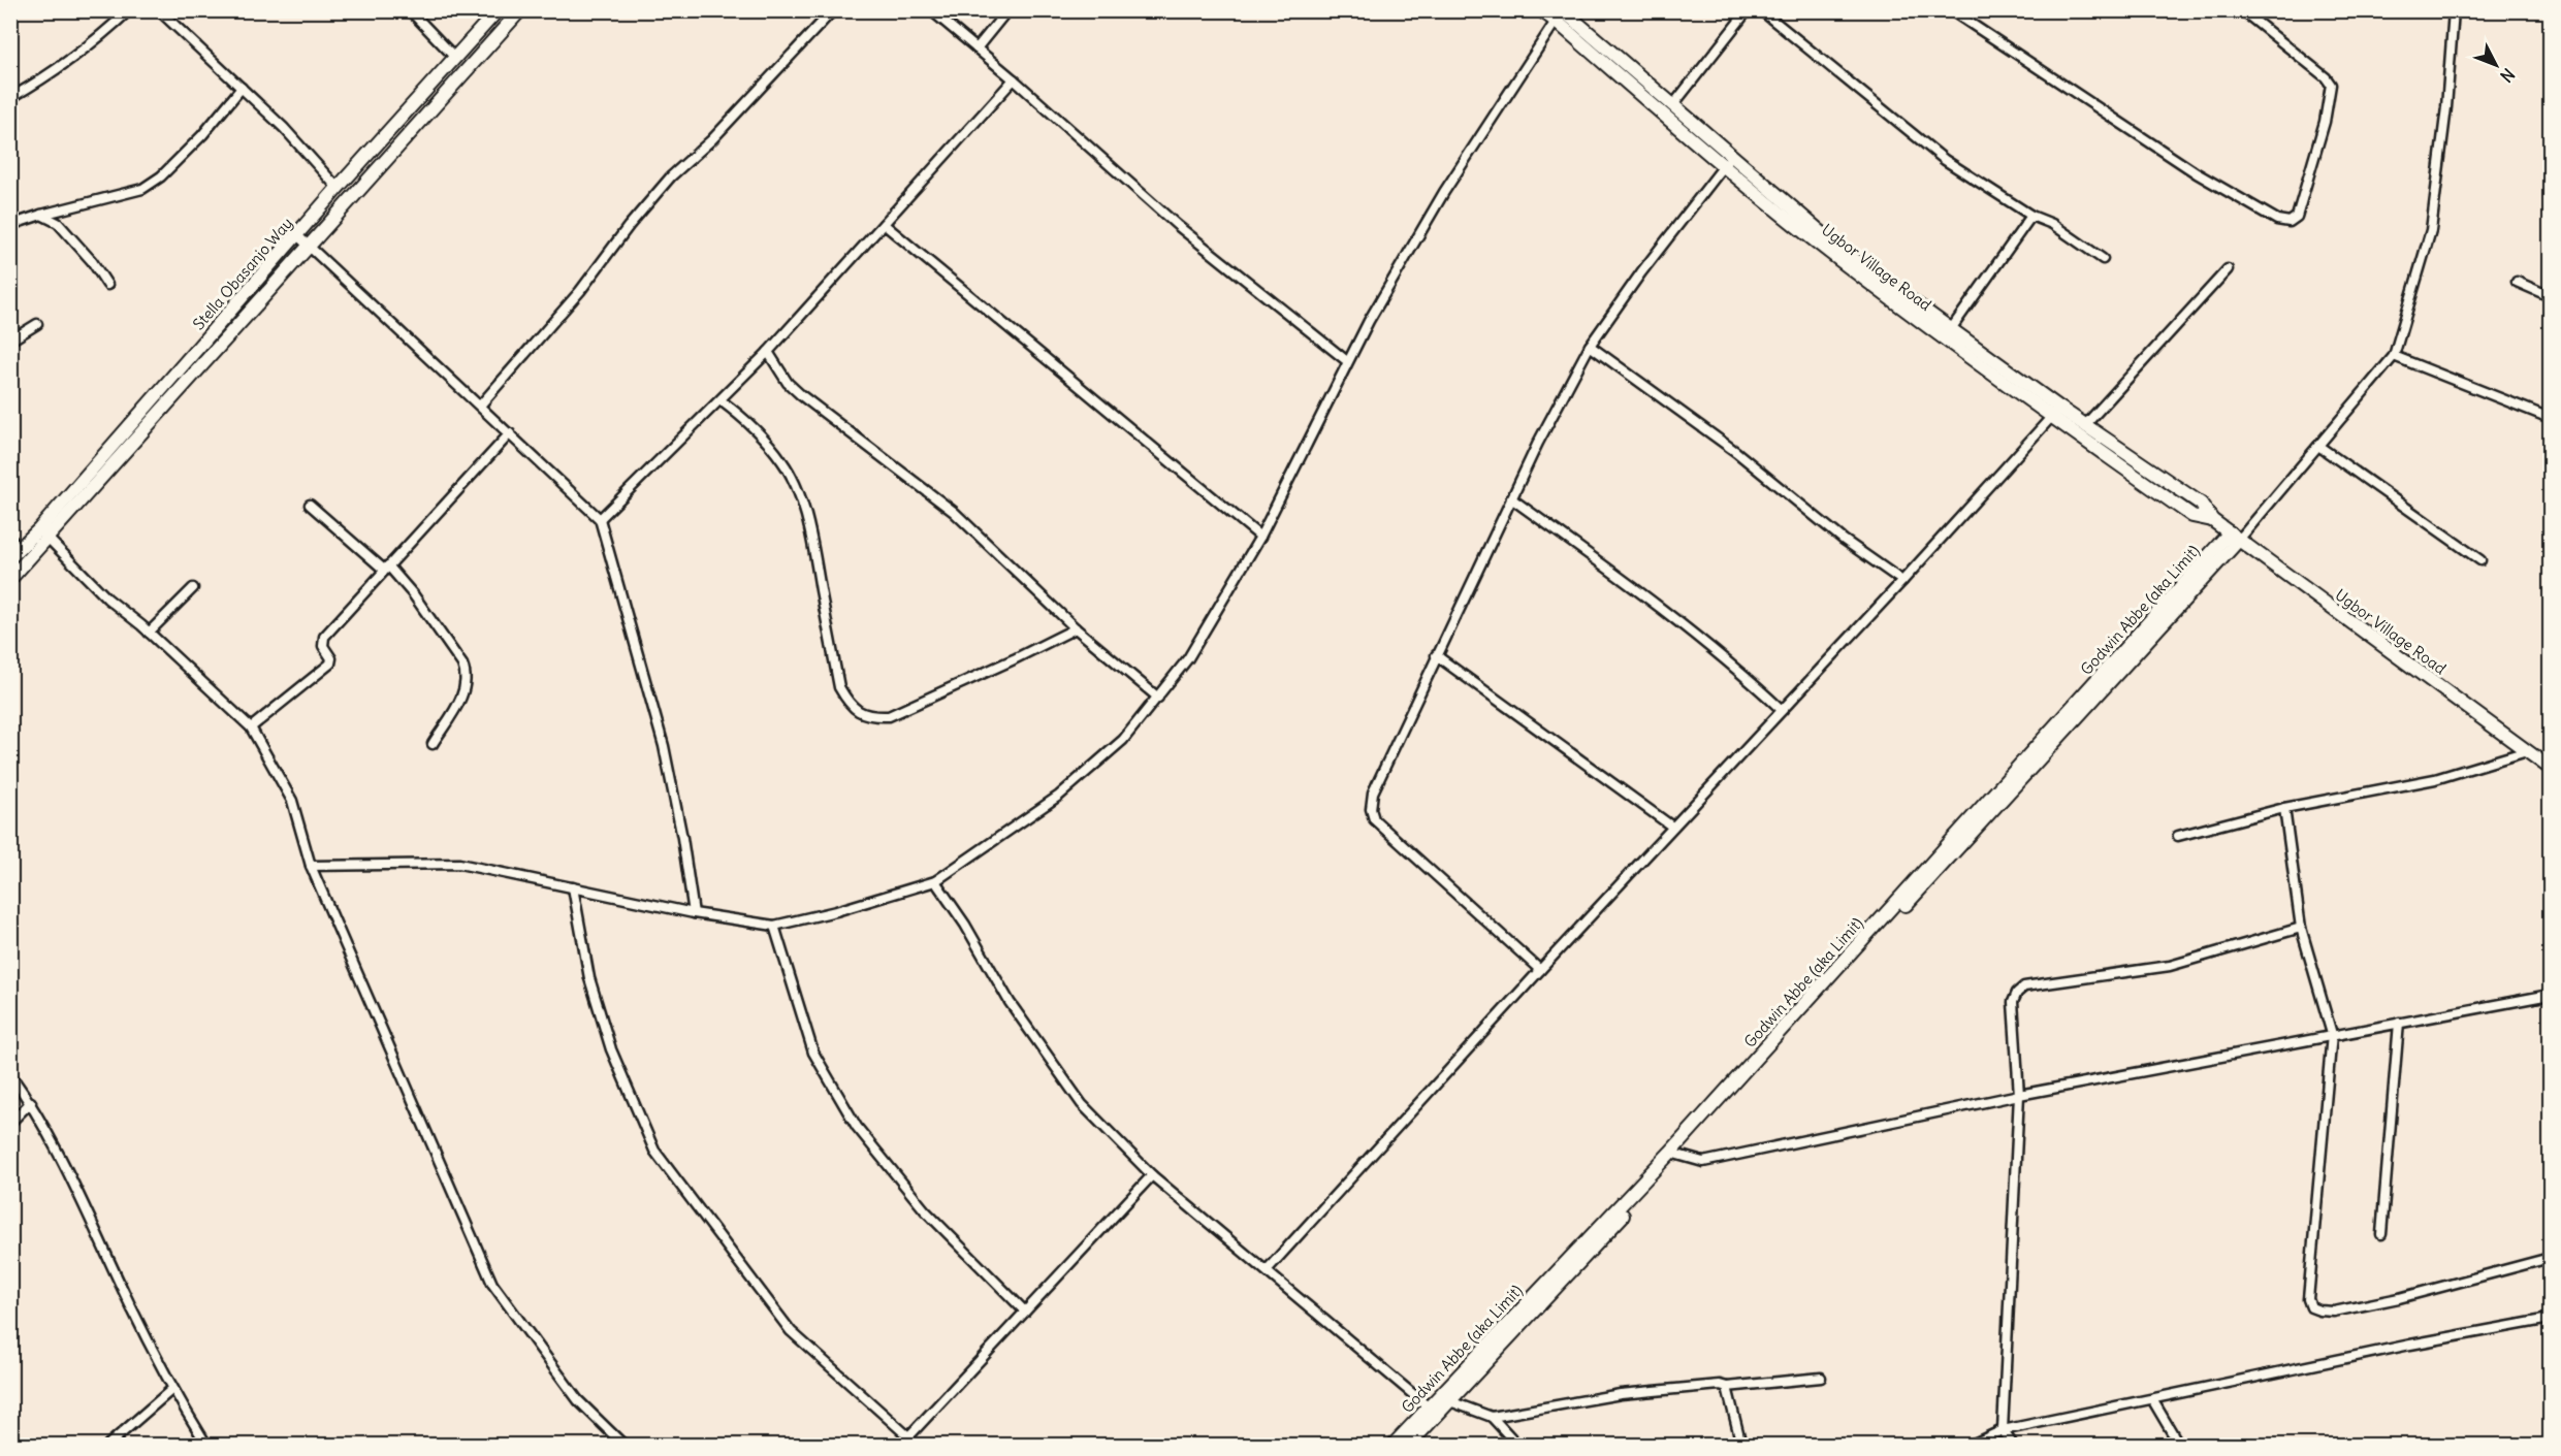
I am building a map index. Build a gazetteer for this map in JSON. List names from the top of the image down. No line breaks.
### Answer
{"streets":{"street":["Ugbor Village Road","Stella Obasanjo Way","Godwin Abbe (aka Limit)"]},"crossings":[["Ugbor Village Road","Godwin Abbe (aka Limit)"]],"north":"bottom right"}
